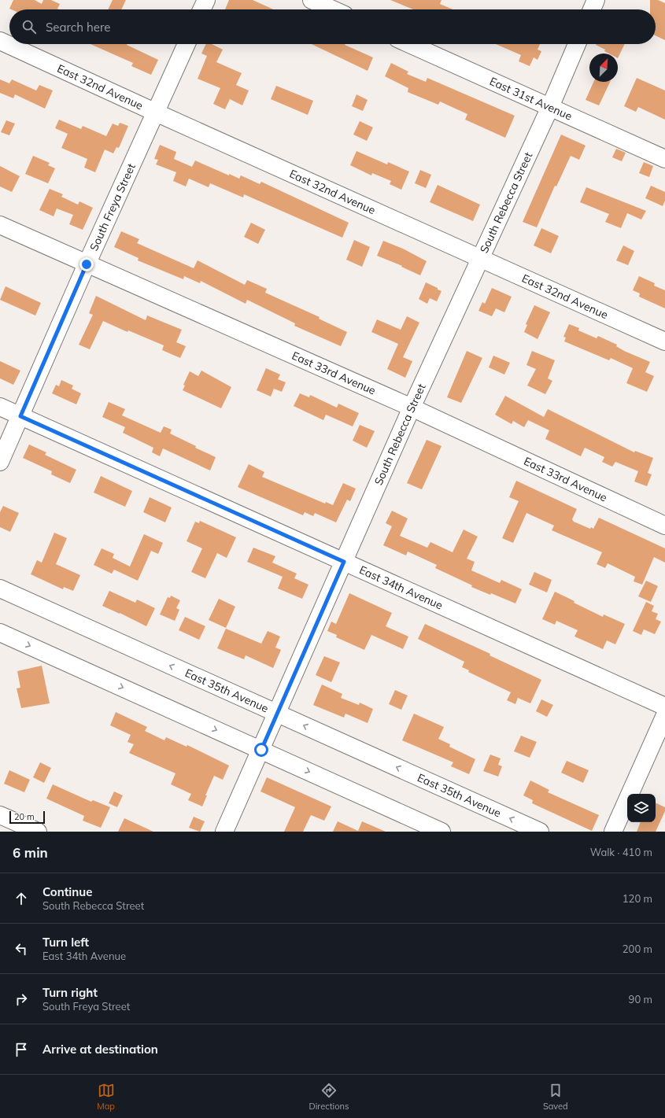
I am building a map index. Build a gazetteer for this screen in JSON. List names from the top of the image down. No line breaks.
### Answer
{"streets":{"street":["East 32nd Avenue","East 31st Avenue","South Rebecca Street","South Freya Street","East 33rd Avenue","East 34th Avenue","East 35th Avenue"]},"crossings":[["East 32nd Avenue","South Rebecca Street"],["East 32nd Avenue","South Freya Street"],["East 31st Avenue","South Rebecca Street"],["South Rebecca Street","East 33rd Avenue"],["South Rebecca Street","East 34th Avenue"],["South Rebecca Street","East 35th Avenue"],["South Freya Street","East 33rd Avenue"],["South Freya Street","East 34th Avenue"]],"scale_bar":"20 m","north":"top right","page":{"search":"Search here","scale":"20 m","heading":["6 min","Walk · 410 m"],"list":[["Continue","South Rebecca Street","120 m"],["Turn left","East 34th Avenue","200 m"],["Turn right","South Freya Street","90 m"],"Arrive at destination"],"nav":["Map","Directions","Saved"]}}
